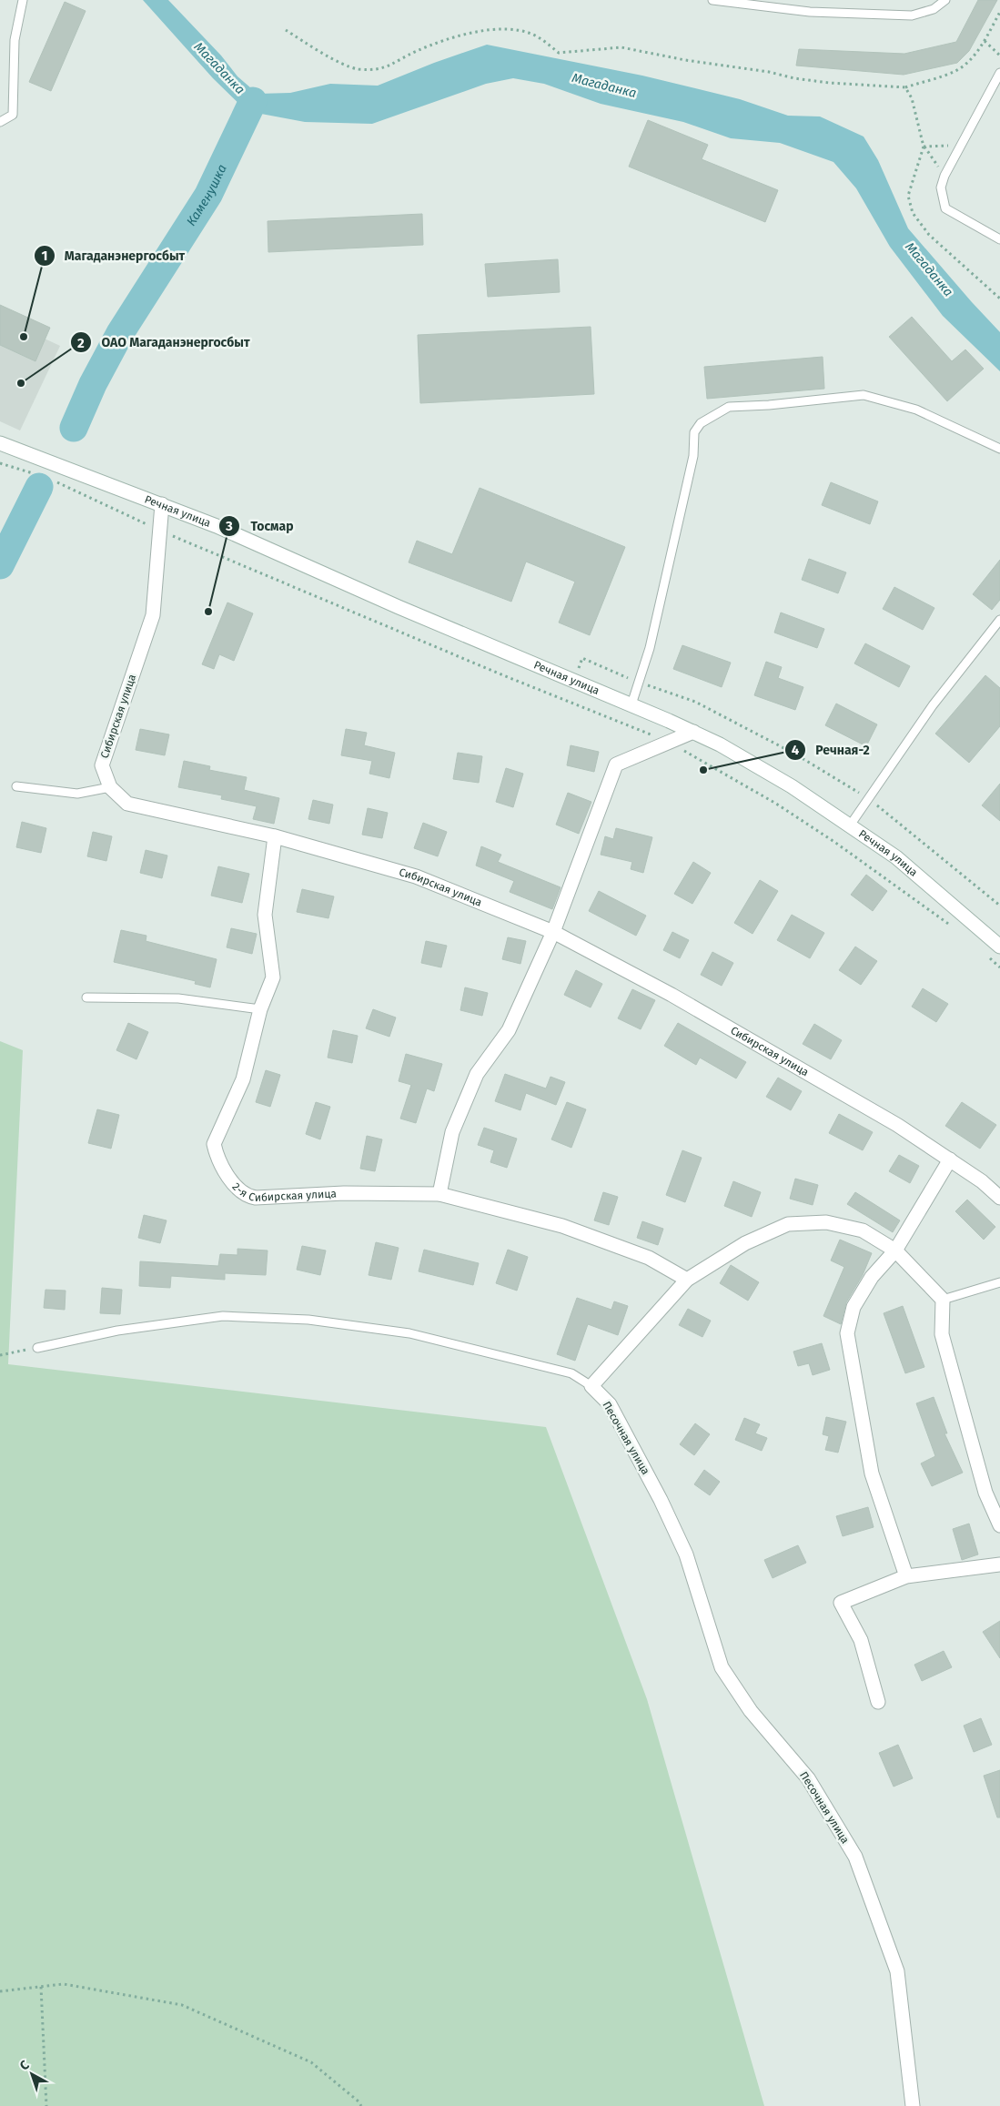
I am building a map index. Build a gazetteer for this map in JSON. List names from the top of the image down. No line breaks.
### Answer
{"streets":{"street":["Речная улица","Сибирская улица","2-я Сибирская улица","Песочная улица"]},"crossings":[["Речная улица","Сибирская улица"],["Сибирская улица","2-я Сибирская улица"]],"water":["Магаданка","Каменушка"],"places":["Магаданэнергосбыт","ОАО Магаданэнергосбыт","Тосмар","Речная-2"],"north":"top left"}
